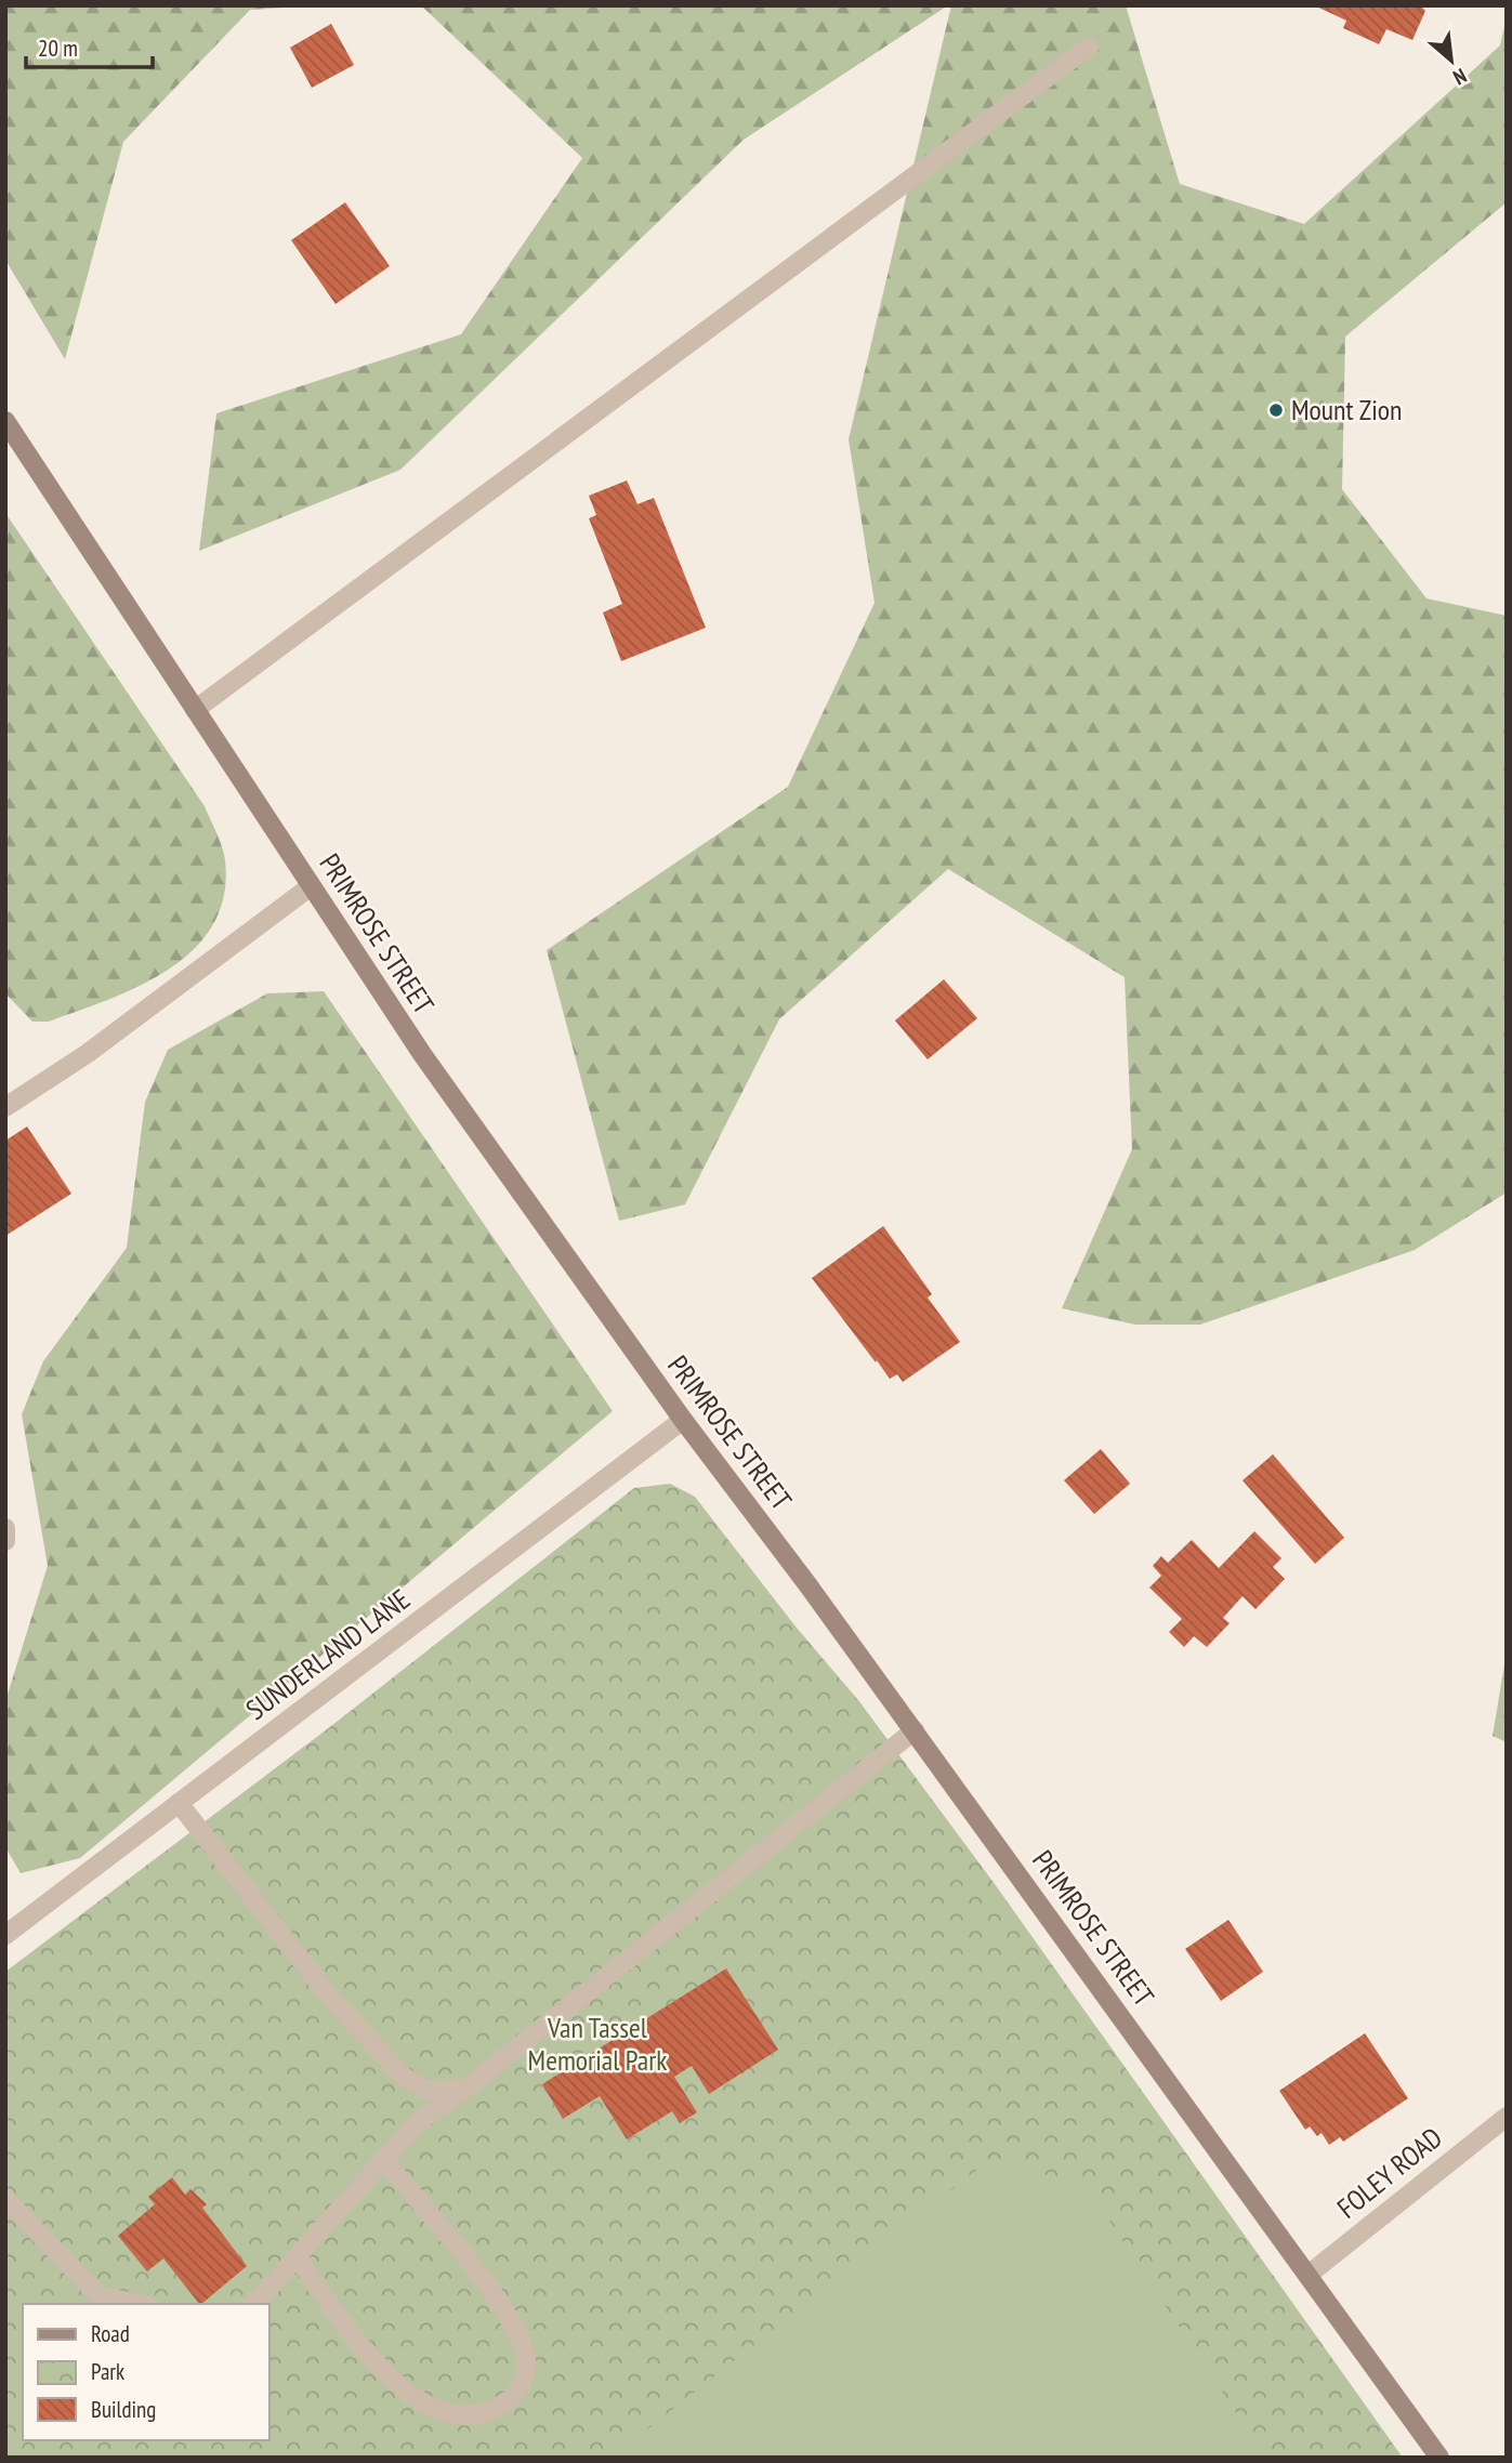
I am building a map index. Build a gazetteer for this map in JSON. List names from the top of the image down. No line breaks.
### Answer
{"streets":{"main road":["PRIMROSE STREET"],"street":["SUNDERLAND LANE","FOLEY ROAD"]},"crossings":[["PRIMROSE STREET","SUNDERLAND LANE"],["PRIMROSE STREET","FOLEY ROAD"]],"parks":["Van Tassel Memorial Park"],"places":["Mount Zion"],"legend":["Road","Park","Building"],"scale_bar":"20 m","north":"bottom right"}
